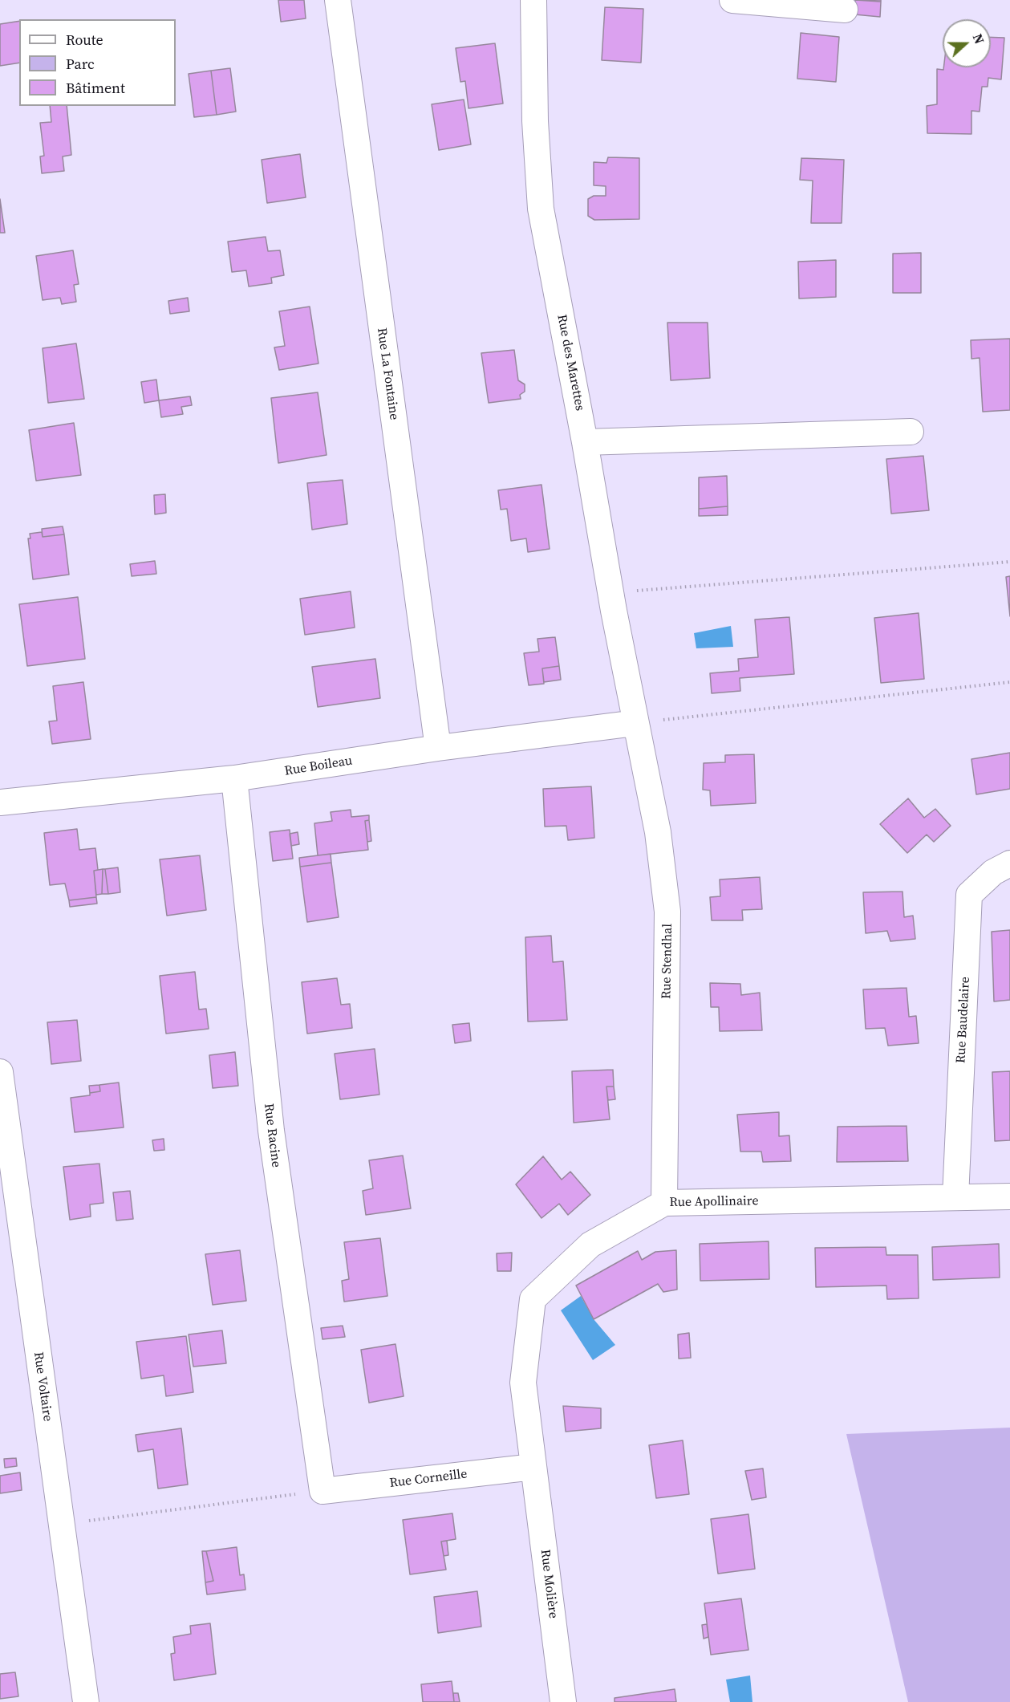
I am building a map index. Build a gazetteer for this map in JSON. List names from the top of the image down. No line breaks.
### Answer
{"streets":{"street":["Rue des Marettes","Rue La Fontaine","Rue Boileau","Rue Stendhal","Rue Baudelaire","Rue Racine","Rue Apollinaire","Rue Voltaire","Rue Corneille","Rue Molière"]},"crossings":[["Rue des Marettes","Rue Boileau"],["Rue des Marettes","Rue Stendhal"],["Rue La Fontaine","Rue Boileau"],["Rue Boileau","Rue Stendhal"],["Rue Boileau","Rue Racine"],["Rue Stendhal","Rue Apollinaire"],["Rue Baudelaire","Rue Apollinaire"],["Rue Racine","Rue Corneille"],["Rue Apollinaire","Rue Corneille"],["Rue Apollinaire","Rue Molière"],["Rue Corneille","Rue Molière"]],"legend":["Route","Parc","Bâtiment"],"north":"right"}
